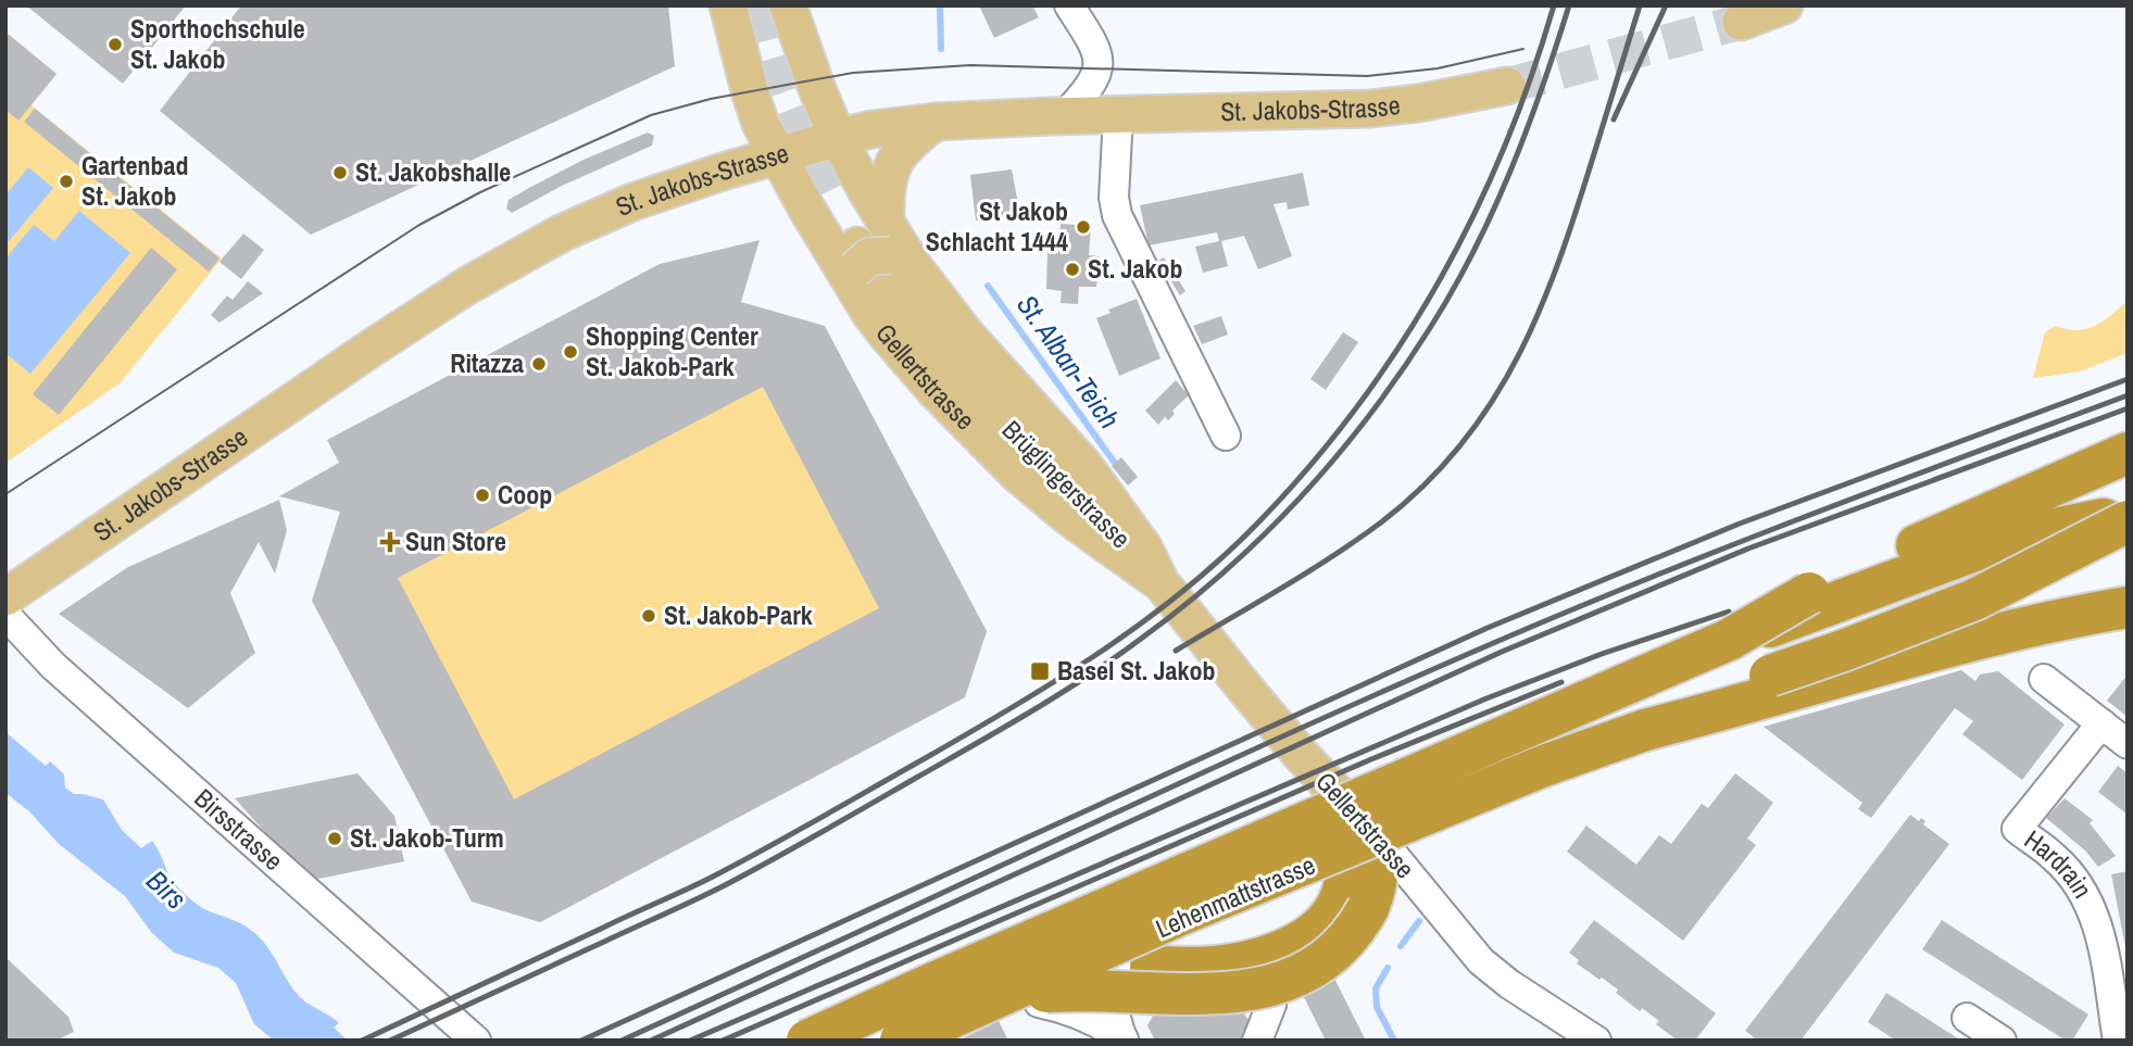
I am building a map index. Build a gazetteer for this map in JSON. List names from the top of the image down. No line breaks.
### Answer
{"streets":{"main road":["St. Jakobs-Strasse","Gellertstrasse","Brüglingerstrasse"],"street":["Birsstrasse","Hardrain","Lehenmattstrasse"]},"crossings":[["St. Jakobs-Strasse","Gellertstrasse"],["Gellertstrasse","Brüglingerstrasse"],["Gellertstrasse","Lehenmattstrasse"]],"water":["St. Alban-Teich","Birs"],"places":{"other":["Sporthochschule St. Jakob","St. Jakobshalle","Gartenbad St. Jakob","St Jakob Schlacht 1444","St. Jakob","Shopping Center St. Jakob-Park","Ritazza","Coop","St. Jakob-Park","St. Jakob-Turm"],"health":["Sun Store"],"transit":["Basel St. Jakob"]}}
